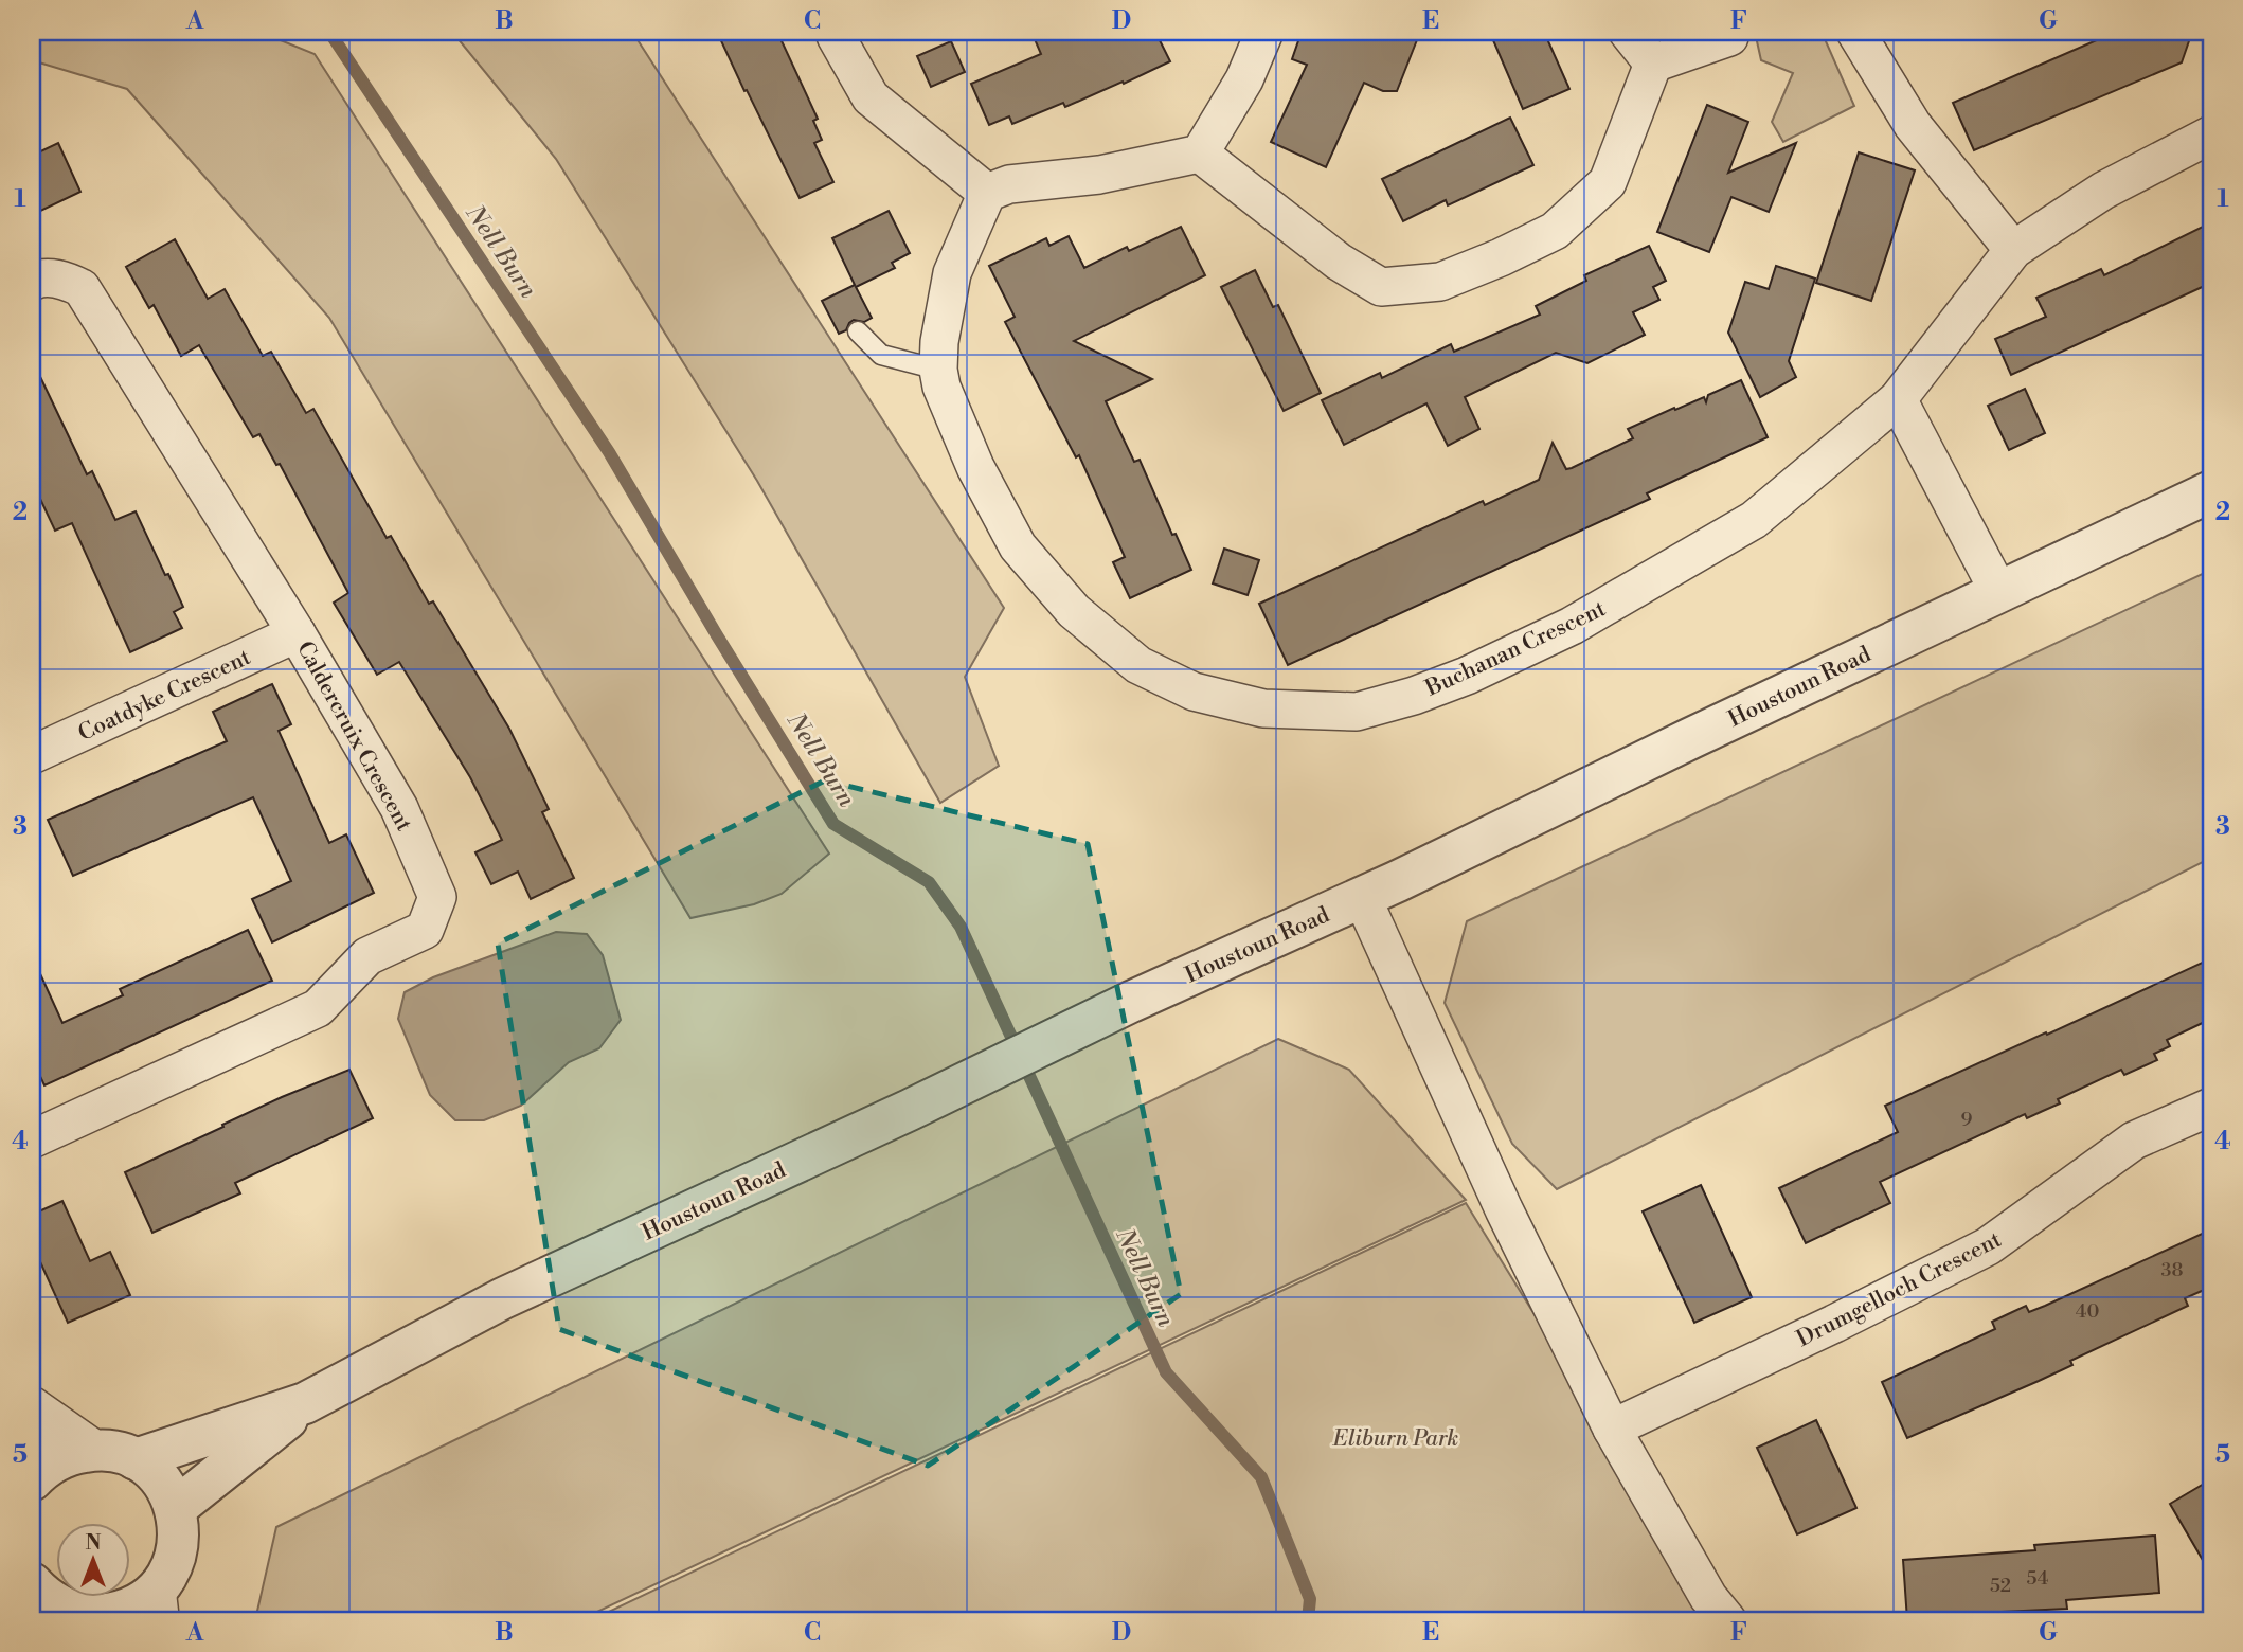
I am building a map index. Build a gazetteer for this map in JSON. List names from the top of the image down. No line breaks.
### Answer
{"streets":{"street":["Buchanan Crescent","Houstoun Road","Coatdyke Crescent","Caldercruix Crescent","Drumgelloch Crescent"]},"crossings":[["Coatdyke Crescent","Caldercruix Crescent"]],"water":["Nell Burn"],"parks":["Eliburn Park"],"house_numbers":["9","38","40","54","52"],"north":"top","grid":{"columns":["A","B","C","D","E","F","G"],"rows":["1","2","3","4","5"]}}
